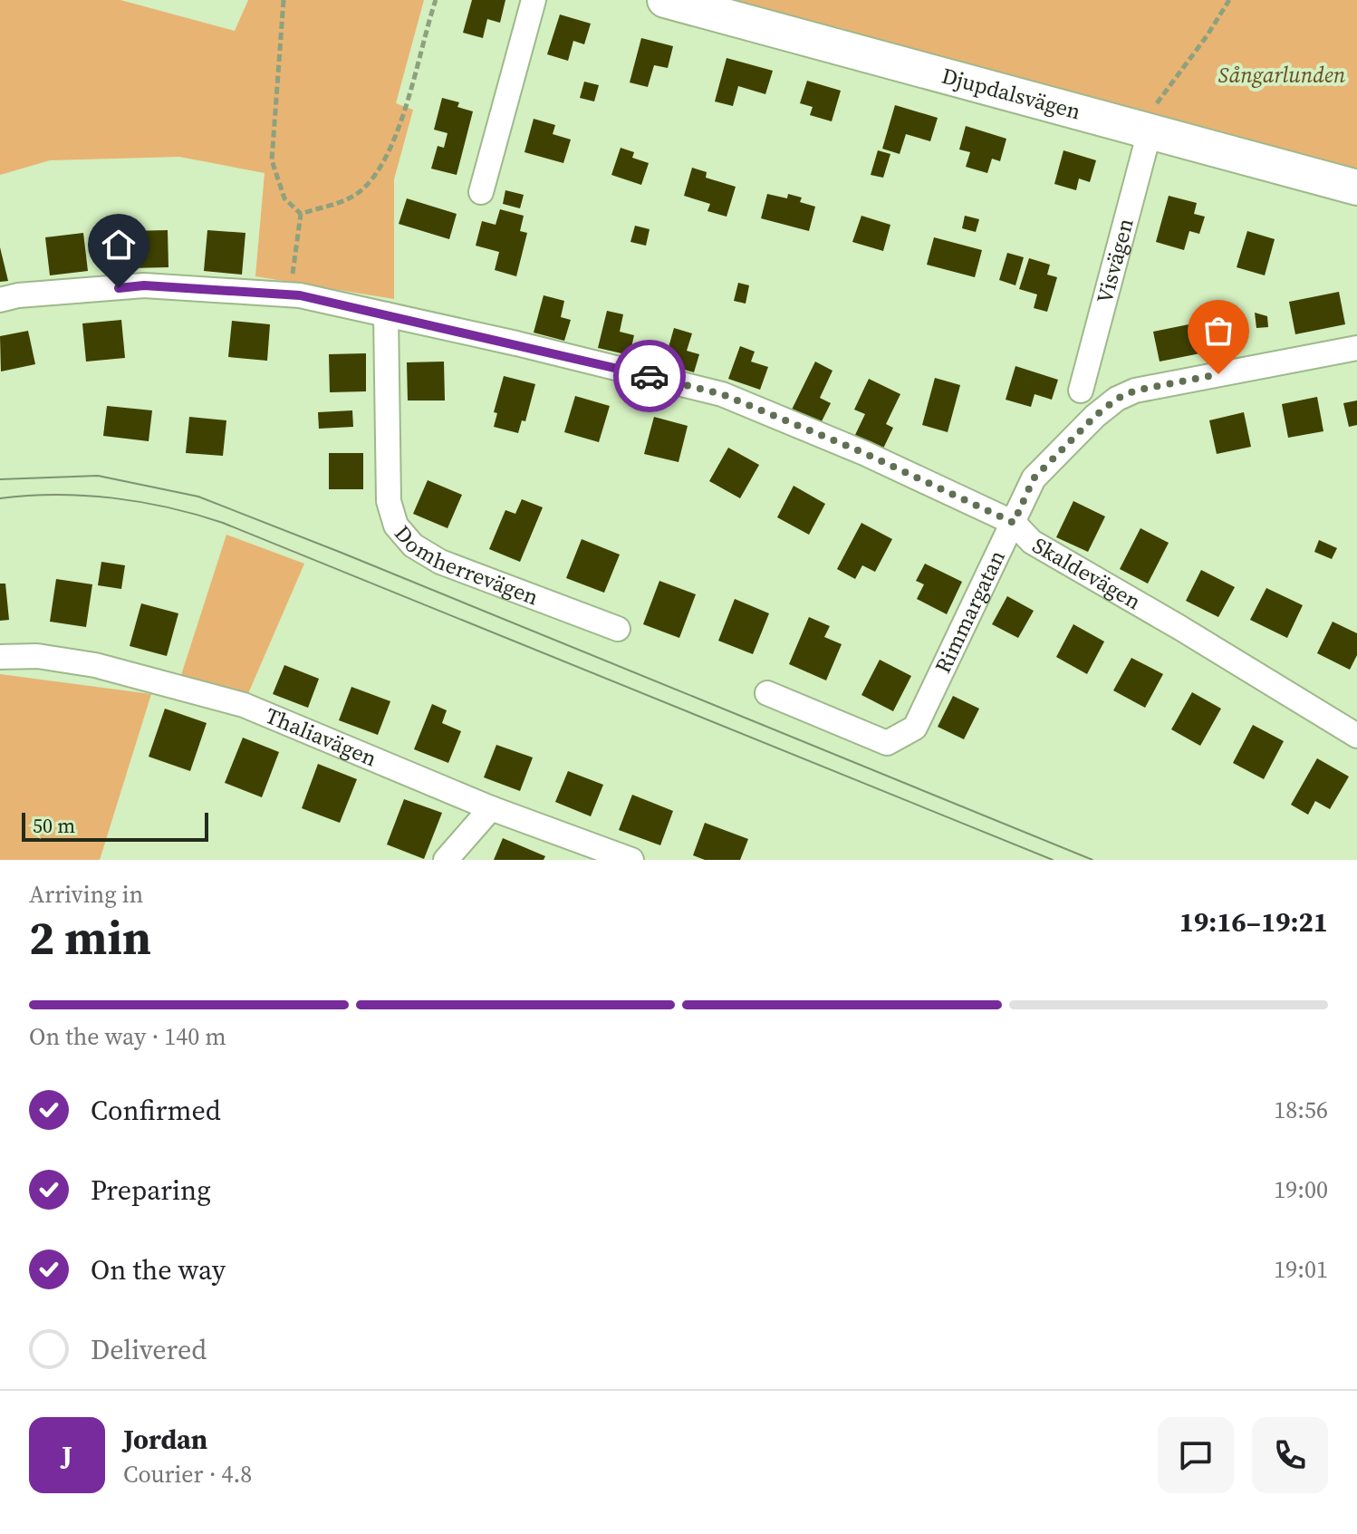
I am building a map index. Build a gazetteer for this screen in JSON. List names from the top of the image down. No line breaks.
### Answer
{"streets":{"street":["Djupdalsvägen","Visvägen","Domherrevägen","Skaldevägen","Rimmargatan","Thaliavägen"]},"crossings":[["Djupdalsvägen","Visvägen"],["Domherrevägen","Skaldevägen"],["Skaldevägen","Rimmargatan"]],"parks":["Sångarlunden"],"scale_bar":"50 m","page":{"scale":"50 m","heading":["2 min","Arriving in","19:16–19:21"],"panel":["Jordan","Courier · 4.8"],"bar":"On the way · 140 m","list":[["Confirmed","18:56"],["Preparing","19:00"],["On the way","19:01"],"Delivered"],"round":"J"}}
